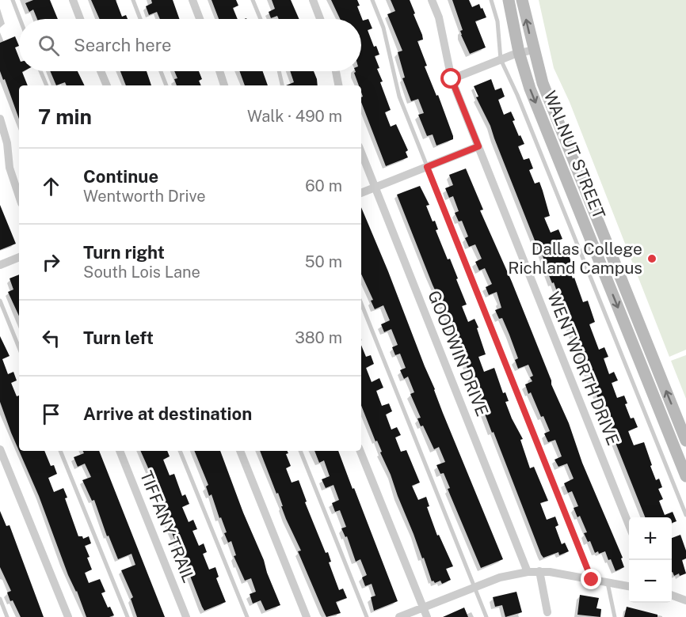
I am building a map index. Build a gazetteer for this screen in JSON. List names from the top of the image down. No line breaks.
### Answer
{"streets":{"main road":["WALNUT STREET"],"street":["GOODWIN DRIVE","WENTWORTH DRIVE","TIFFANY TRAIL"]},"places":["Dallas College Richland Campus"],"page":{"search":"Search here","heading":["7 min","Walk · 490 m"],"list":[["Continue","Wentworth Drive","60 m"],["Turn right","South Lois Lane","50 m"],["Turn left","380 m"],"Arrive at destination"],"map_buttons":["+","−"]}}
